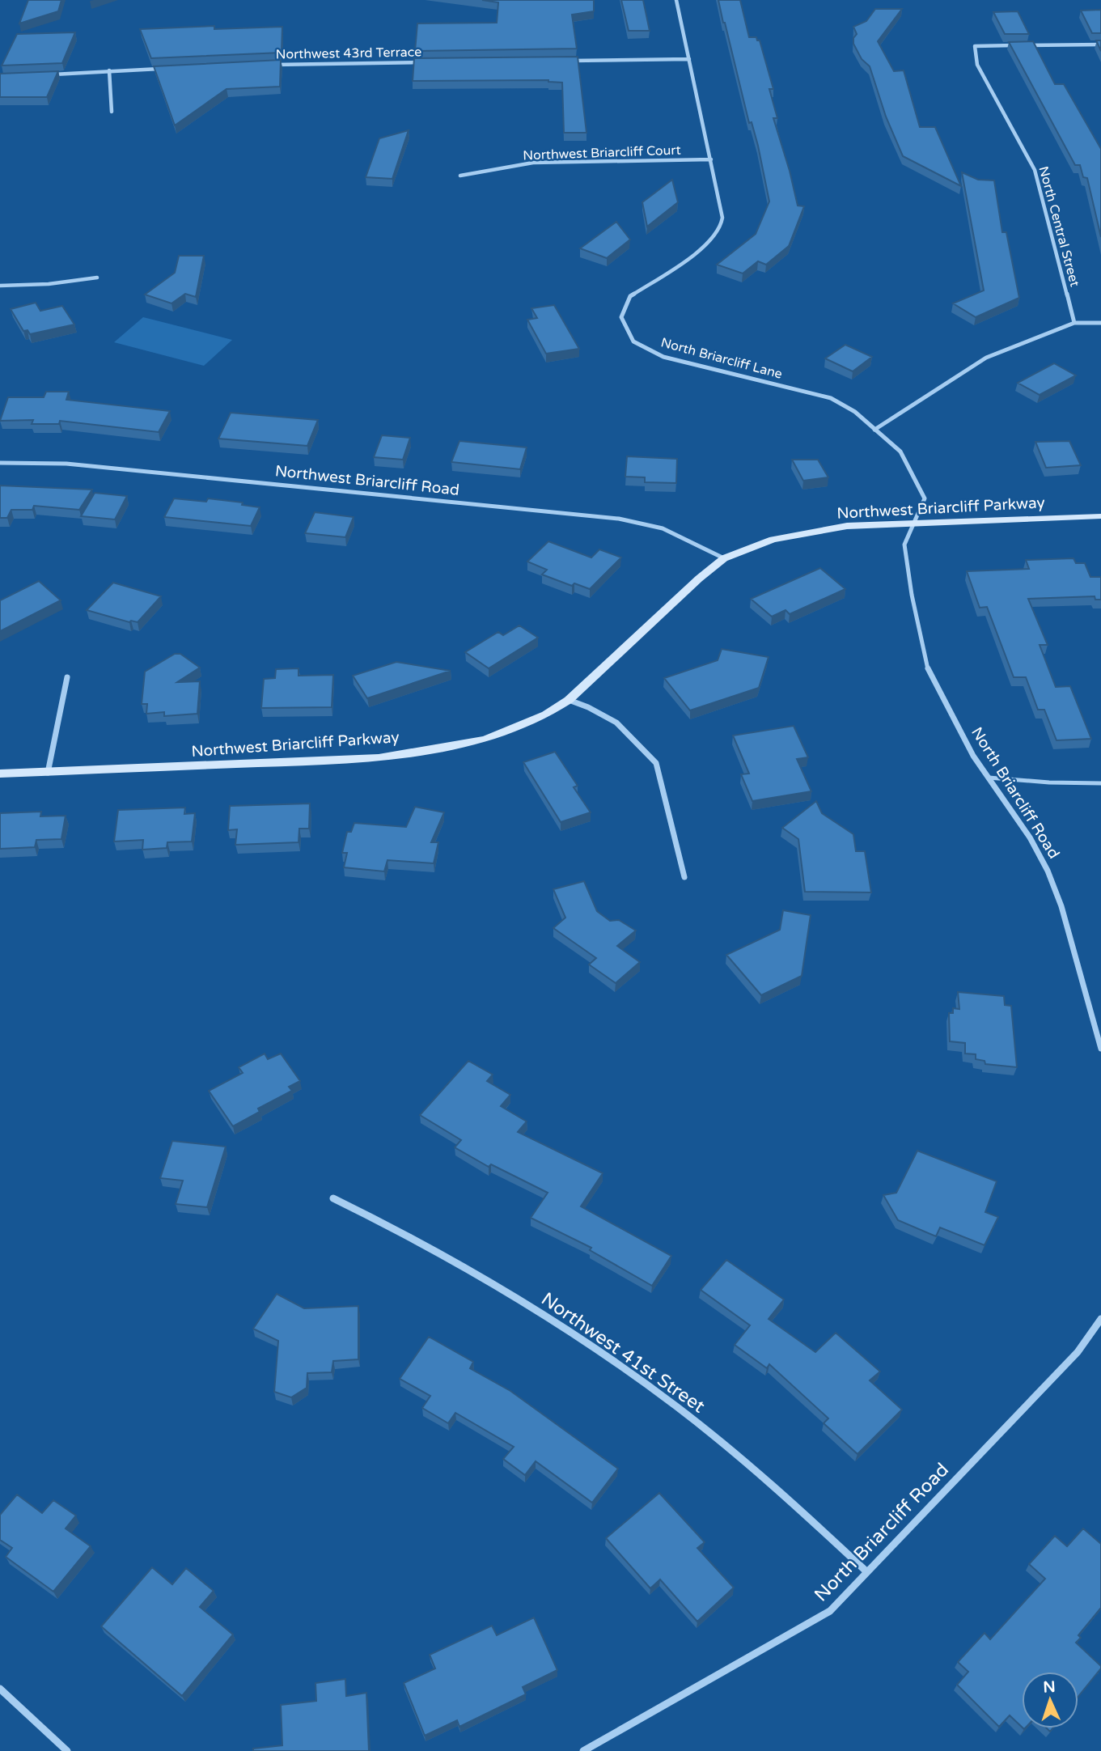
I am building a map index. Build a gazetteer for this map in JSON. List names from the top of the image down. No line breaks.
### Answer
{"streets":{"main road":["Northwest Briarcliff Parkway"],"street":["Northwest 43rd Terrace","Northwest Briarcliff Court","North Central Street","North Briarcliff Lane","Northwest Briarcliff Road","North Briarcliff Road","Northwest 41st Street"]},"crossings":[["Northwest Briarcliff Court","North Briarcliff Lane"],["North Briarcliff Lane","Northwest Briarcliff Parkway"],["North Briarcliff Lane","North Briarcliff Road"],["Northwest Briarcliff Road","Northwest Briarcliff Parkway"],["Northwest Briarcliff Parkway","North Briarcliff Road"],["North Briarcliff Road","Northwest 41st Street"]],"north":"top"}
